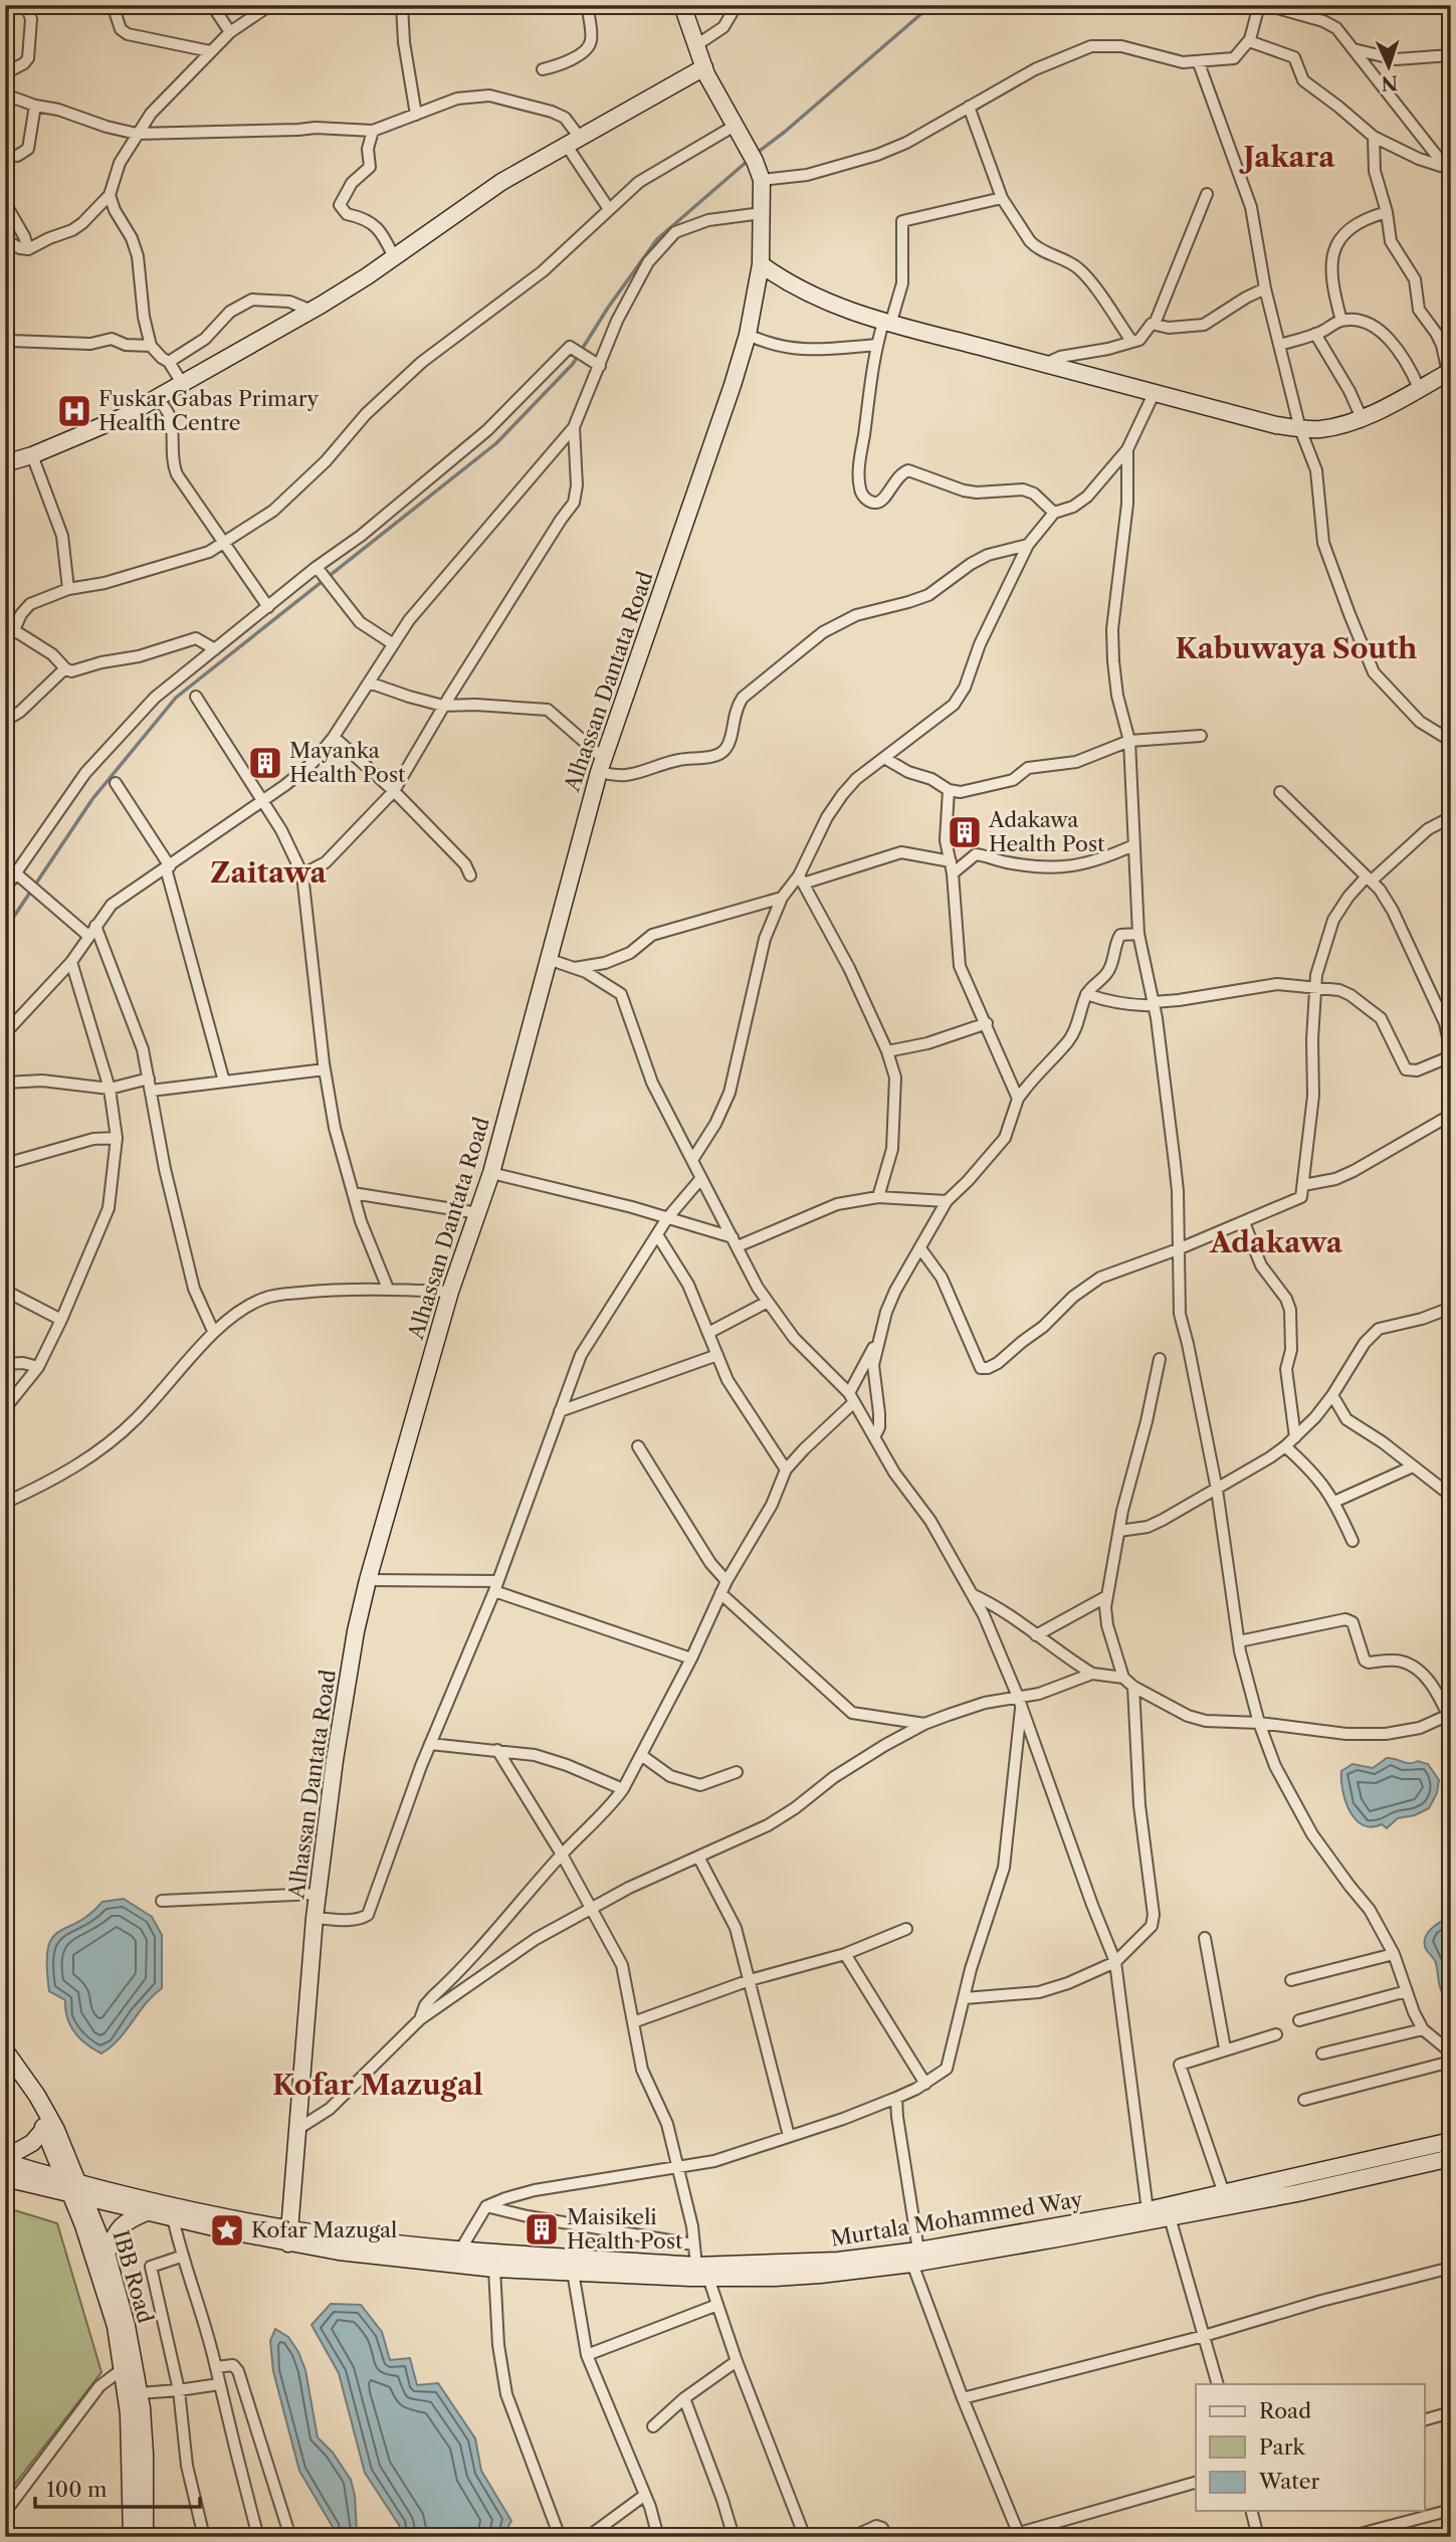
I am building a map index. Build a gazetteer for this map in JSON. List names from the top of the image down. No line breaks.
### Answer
{"streets":{"main road":["Alhassan Dantata Road","Murtala Mohammed Way","IBB Road"]},"crossings":[["Alhassan Dantata Road","Murtala Mohammed Way"],["Murtala Mohammed Way","IBB Road"]],"districts":["Jakara","Kabuwaya South","Zaitawa","Adakawa","Kofar Mazugal"],"places":{"hospital":["Fuskar Gabas Primary Health Centre"],"building":["Mayanka Health Post","Adakawa Health Post","Maisikeli Health Post"],"place":["Kofar Mazugal"]},"legend":["Road","Park","Water"],"scale_bar":"100 m","north":"bottom"}
